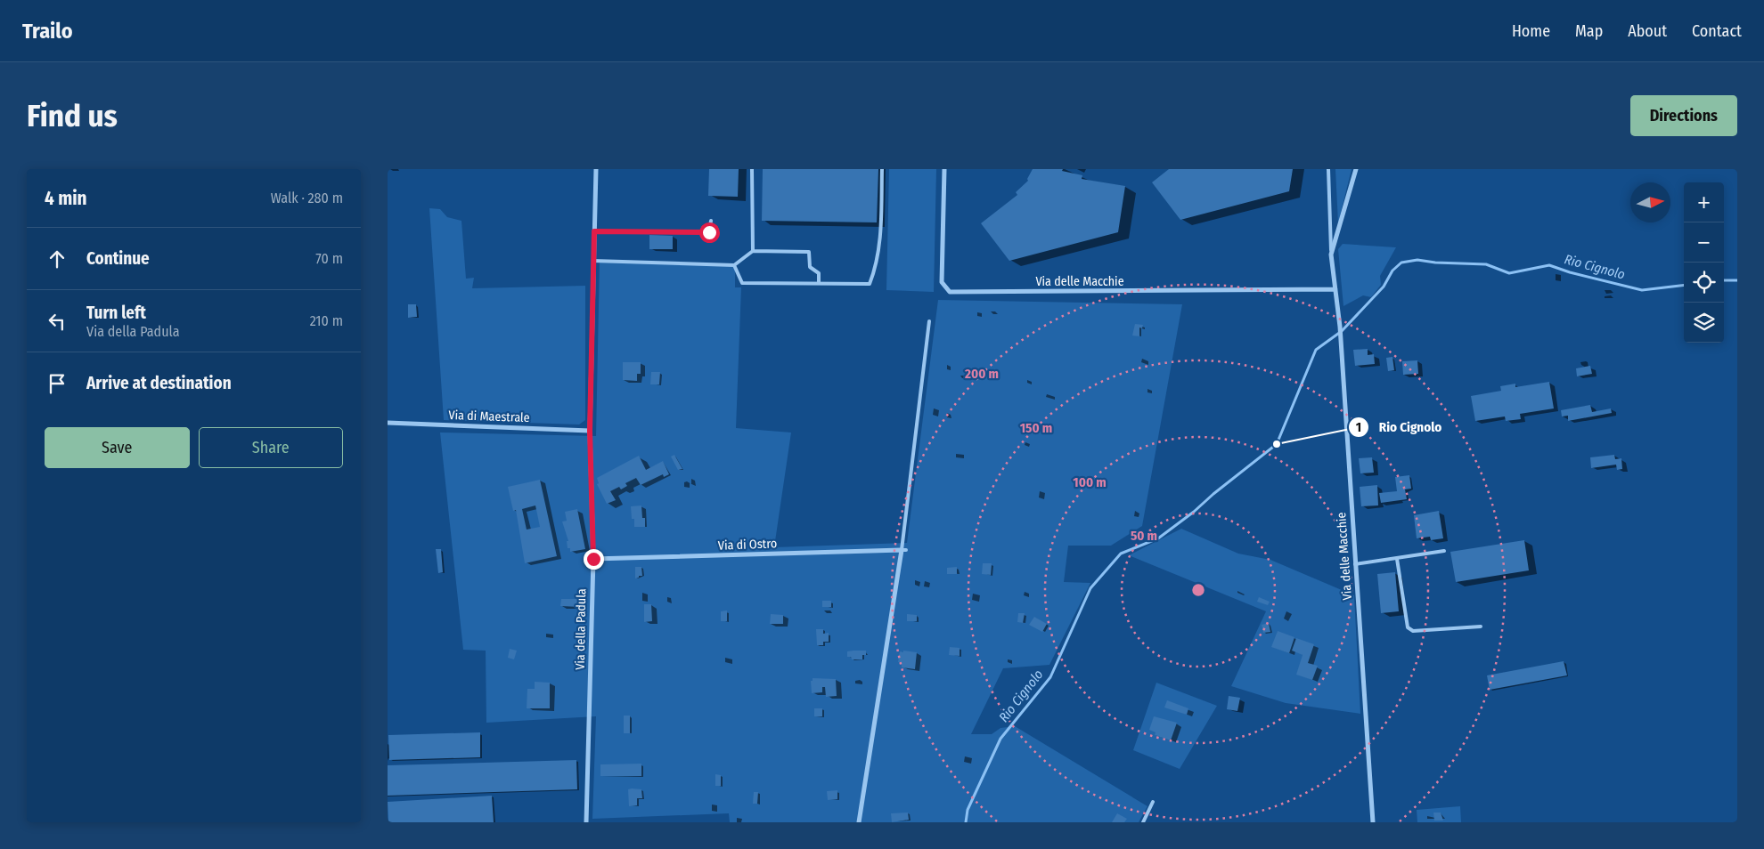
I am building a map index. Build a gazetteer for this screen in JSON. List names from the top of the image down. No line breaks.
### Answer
{"streets":{"street":["Via delle Macchie","Via di Maestrale","Via di Ostro","Via della Padula"]},"crossings":[["Via di Maestrale","Via della Padula"],["Via di Ostro","Via della Padula"]],"water":["Rio Cignolo"],"places":["Rio Cignolo"],"north":"right","page":{"header":"Trailo","nav":["Home","Map","About","Contact"],"buttons":["Directions",["Save","Share"]],"title":"Find us","heading":["4 min","Walk · 280 m"],"map_buttons":["+","−"],"list":[["Continue","70 m"],["Turn left","Via della Padula","210 m"],"Arrive at destination"]},"rings":["200 m","150 m","100 m","50 m"]}
